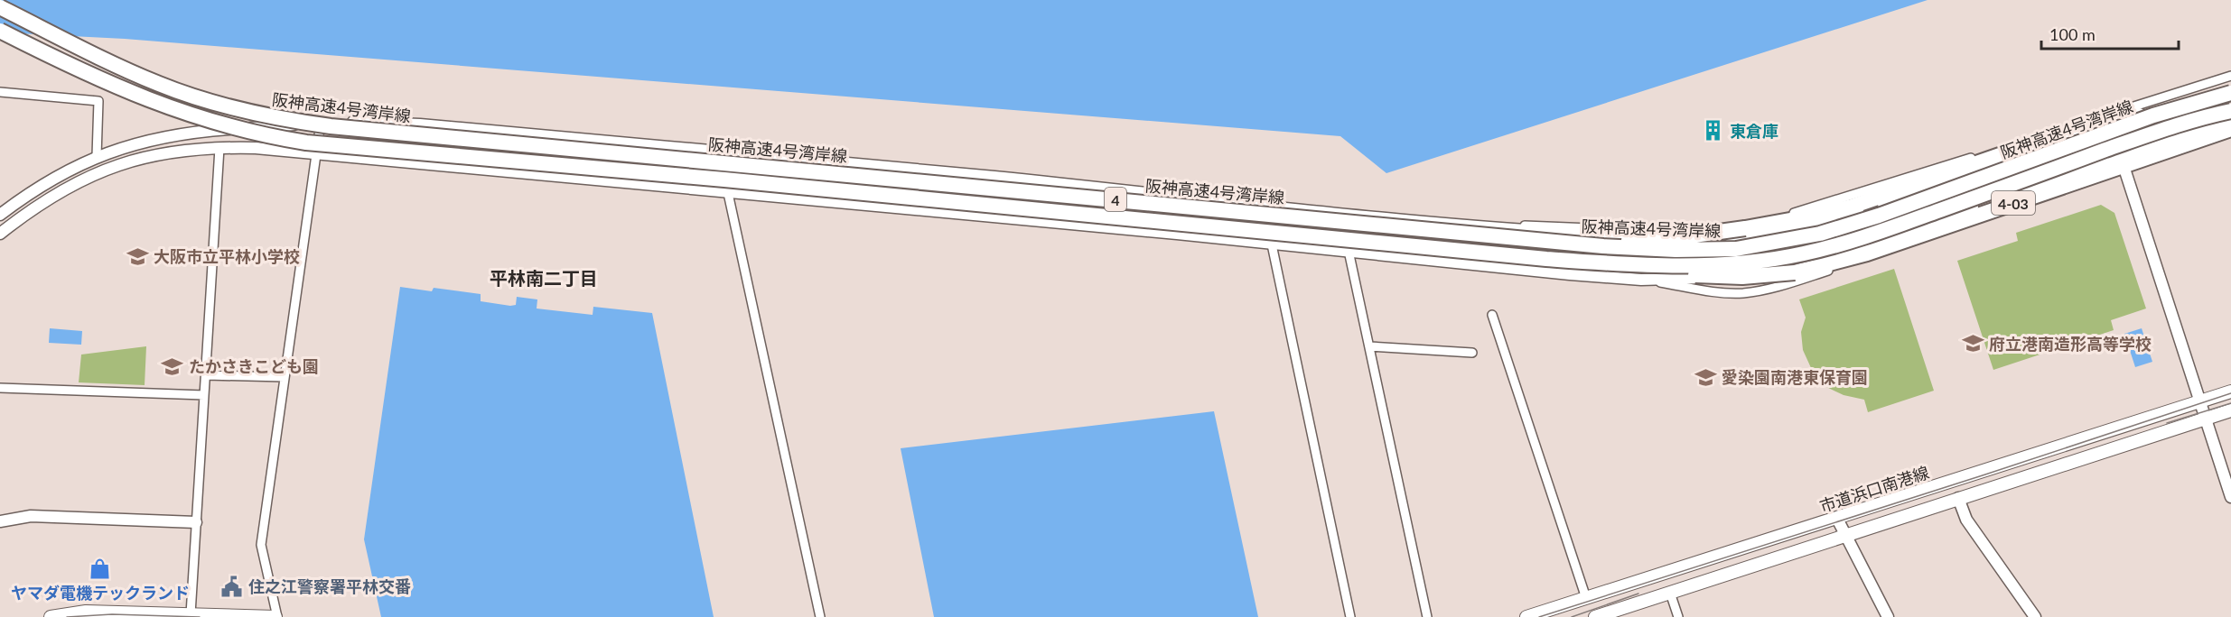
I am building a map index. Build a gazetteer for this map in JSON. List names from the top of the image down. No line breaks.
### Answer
{"streets":{"highway":["阪神高速4号湾岸線","4","4-03"],"main road":["市道浜口南港線"]},"crossings":[["阪神高速4号湾岸線","4-03"]],"districts":["平林南二丁目"],"places":{"building":["東倉庫"],"school or university":["大阪市立平林小学校","府立港南造形高等学校","たかさきこども園","愛染園南港東保育園"],"shop":["ヤマダ電機テックランド"],"public building":["住之江警察署平林交番"]},"scale_bar":"100 m"}
